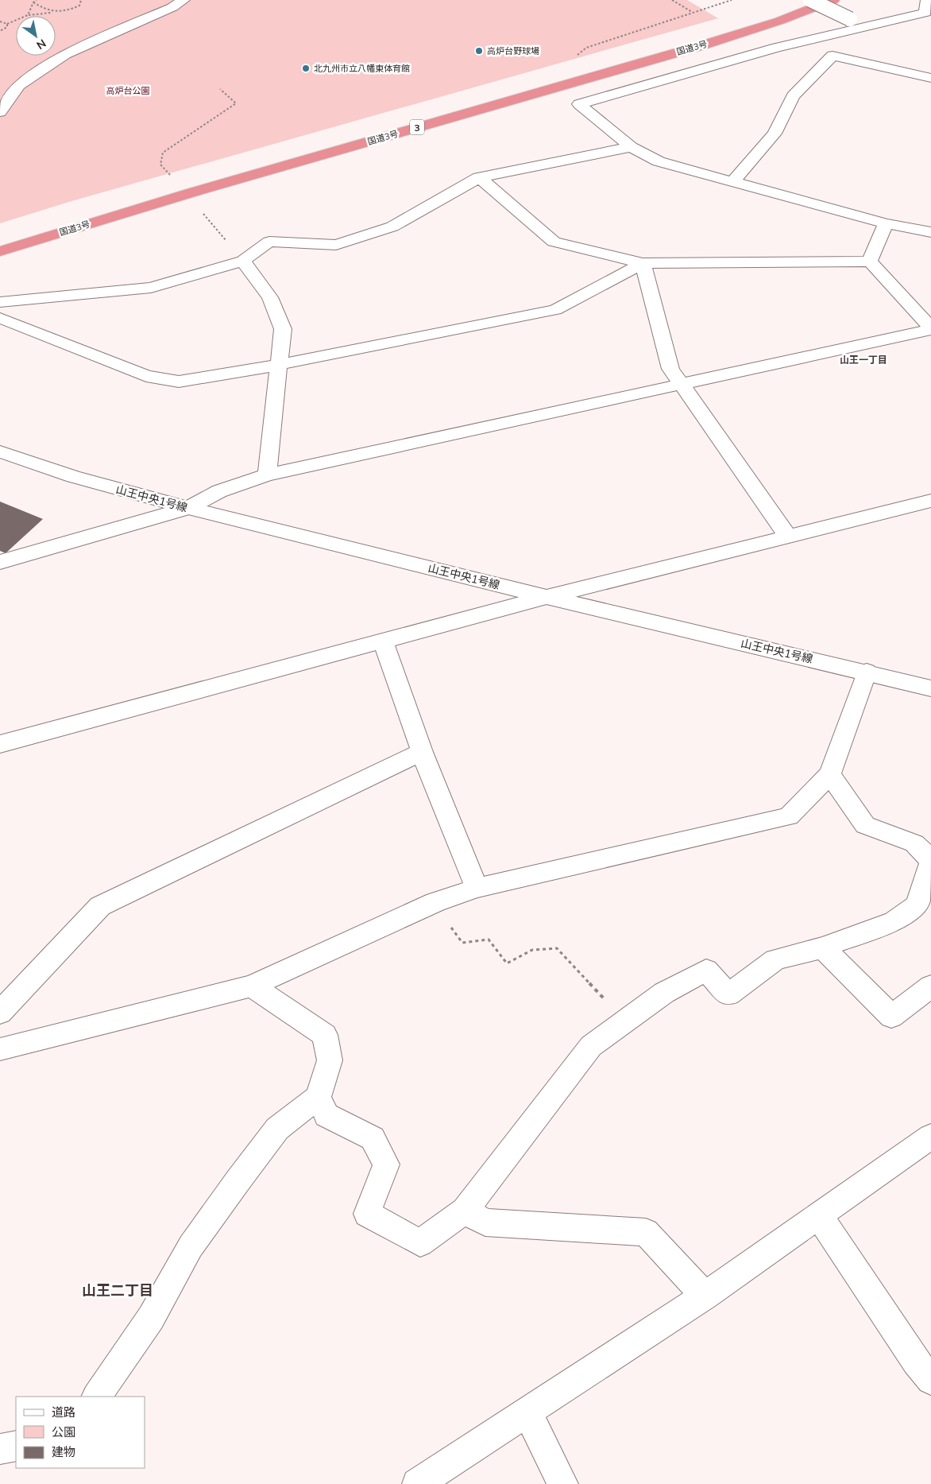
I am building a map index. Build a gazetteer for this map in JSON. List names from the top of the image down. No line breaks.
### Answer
{"streets":{"highway":["国道3号","3"],"street":["山王中央1号線"]},"districts":["山王一丁目","山王二丁目"],"parks":["高炉台公園"],"places":["高炉台野球場","北九州市立八幡東体育館"],"legend":["道路","公園","建物"],"north":"bottom right"}
